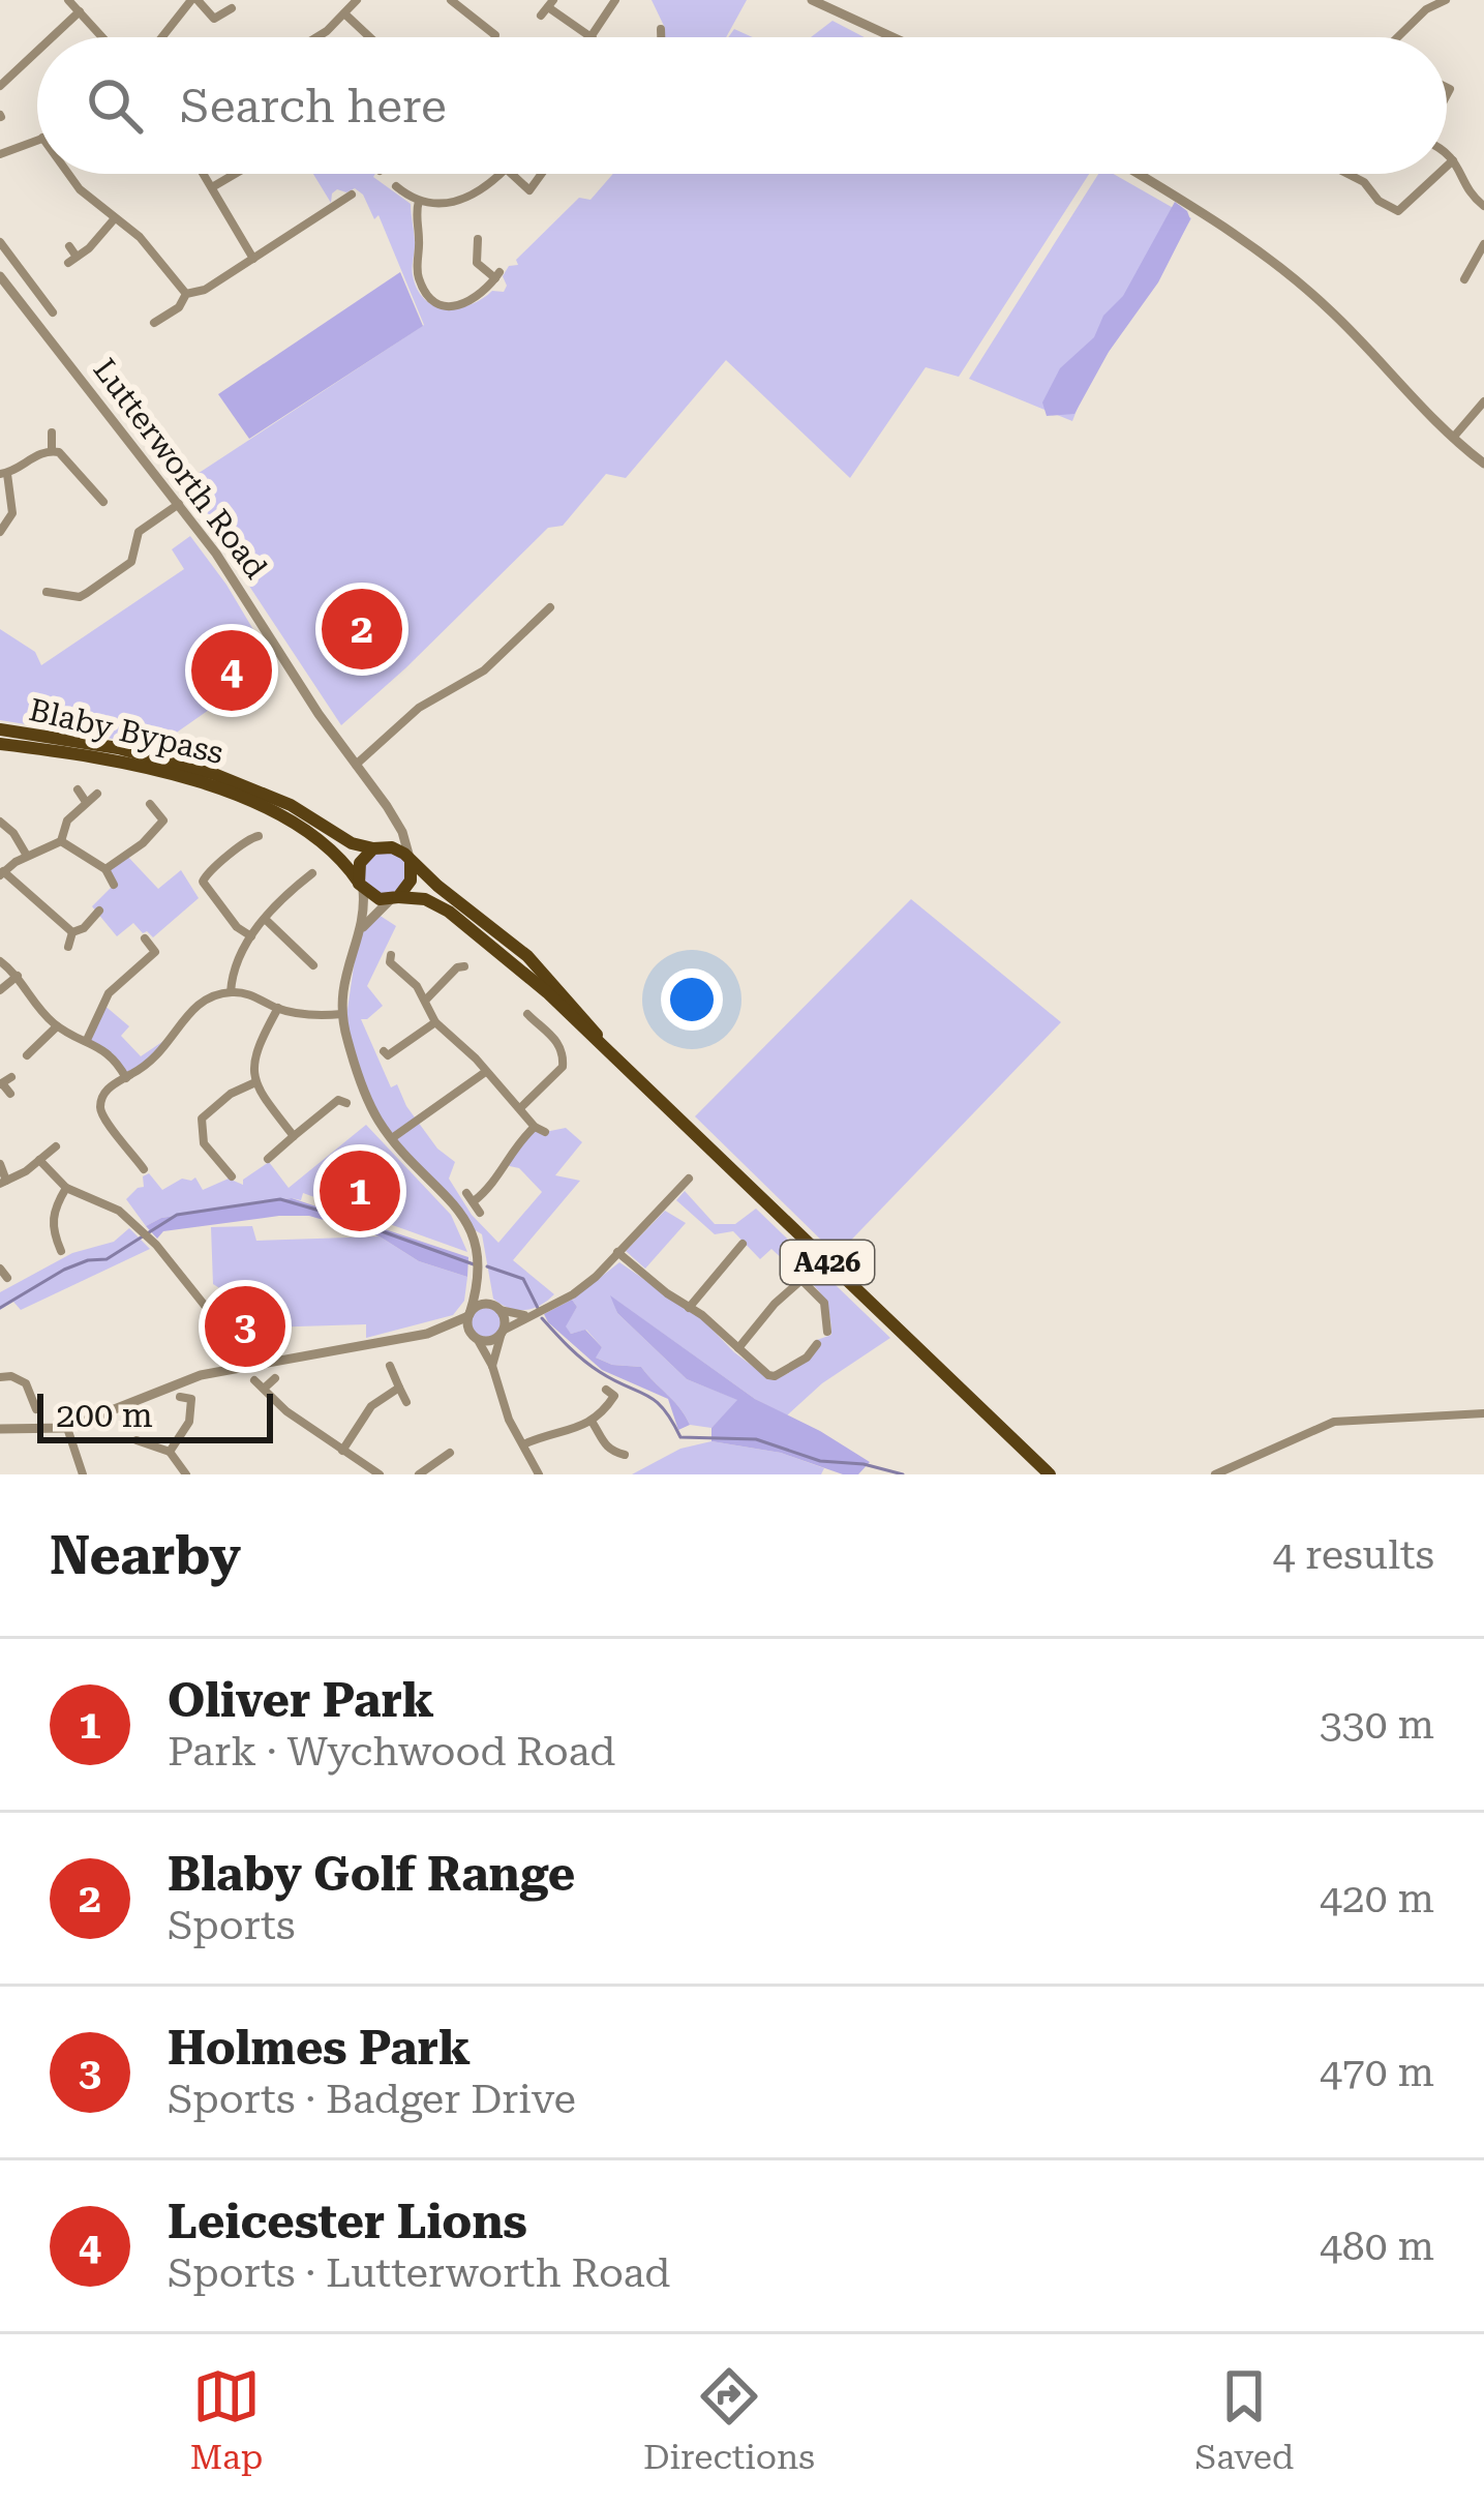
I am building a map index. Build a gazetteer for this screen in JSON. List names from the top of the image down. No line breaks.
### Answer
{"streets":{"main road":["Blaby Bypass","A426"],"street":["Lutterworth Road"]},"crossings":[["Lutterworth Road","Blaby Bypass"],["Lutterworth Road","A426"],["Blaby Bypass","A426"]],"scale_bar":"200 m","page":{"search":"Search here","pins":["2","4","1","3"],"scale":"200 m","heading":["Nearby","4 results"],"list":[{"mark":"1","name":"Oliver Park","note":"Park · Wychwood Road","value":"330 m"},{"mark":"2","name":"Blaby Golf Range","note":"Sports","value":"420 m"},{"mark":"3","name":"Holmes Park","note":"Sports · Badger Drive","value":"470 m"},{"mark":"4","name":"Leicester Lions","note":"Sports · Lutterworth Road","value":"480 m"}],"nav":["Map","Directions","Saved"]}}
